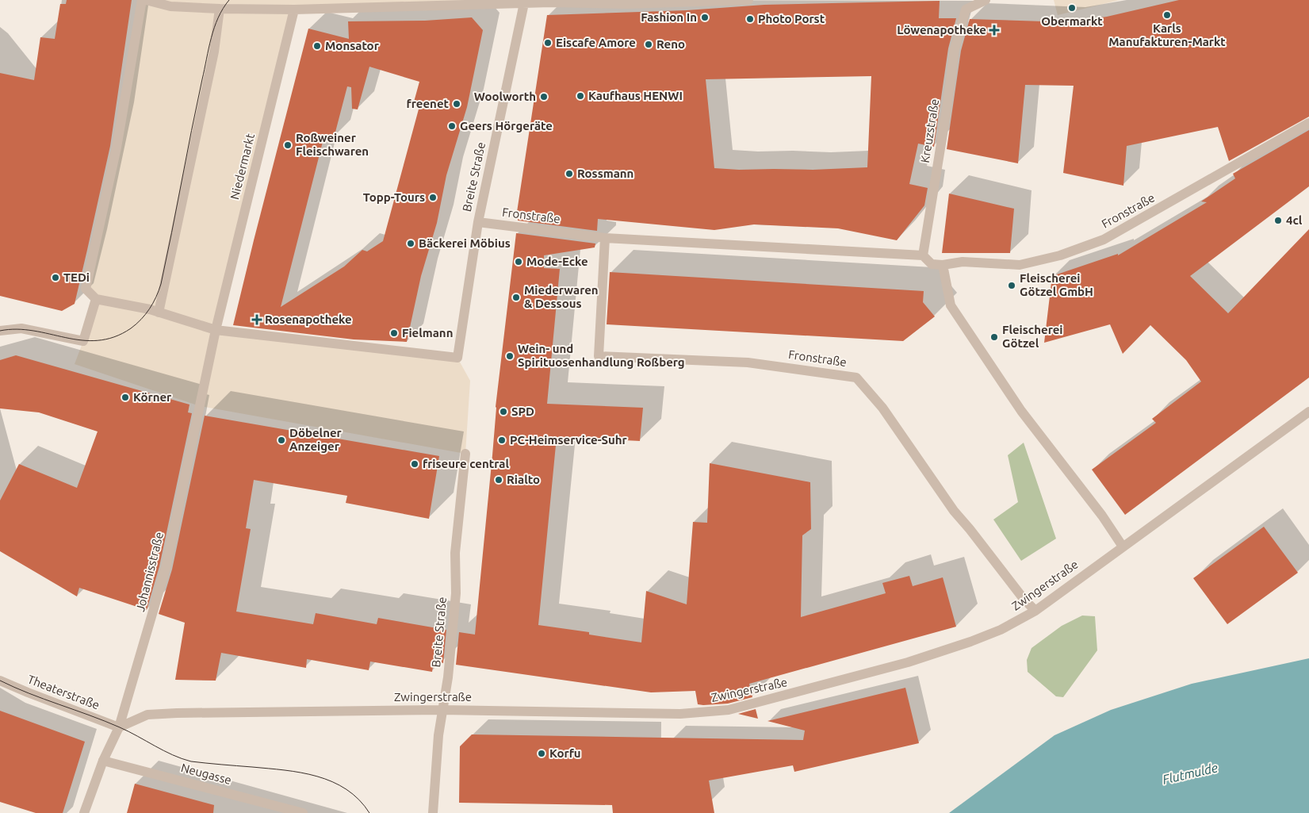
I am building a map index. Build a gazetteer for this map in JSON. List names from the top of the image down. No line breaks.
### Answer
{"streets":{"street":["Kreuzstraße","Niedermarkt","Breite Straße","Fronstraße","Johannisstraße","Zwingerstraße","Theaterstraße","Neugasse"]},"crossings":[["Kreuzstraße","Fronstraße"],["Niedermarkt","Breite Straße"],["Niedermarkt","Johannisstraße"],["Breite Straße","Fronstraße"],["Breite Straße","Johannisstraße"],["Breite Straße","Zwingerstraße"],["Fronstraße","Zwingerstraße"],["Johannisstraße","Zwingerstraße"],["Johannisstraße","Theaterstraße"],["Johannisstraße","Neugasse"],["Zwingerstraße","Theaterstraße"]],"water":["Flutmulde"],"places":{"other":["Obermarkt","Karls Manufakturen-Markt","Fashion In","Photo Porst","Eiscafe Amore","Reno","Monsator","Kaufhaus HENWI","Woolworth","freenet","Geers Hörgeräte","Roßweiner Fleischwaren","Rossmann","Topp-Tours","4cl","Bäckerei Möbius","Mode-Ecke","TEDi","Fleischerei Götzel GmbH","Miederwaren & Dessous","Fielmann","Fleischerei Götzel","Wein- und Spirituosenhandlung Roßberg","Körner","SPD","Döbelner Anzeiger","PC-Heimservice-Suhr","friseure central","Rialto","Korfu"],"health":["Löwenapotheke","Rosenapotheke"]}}
